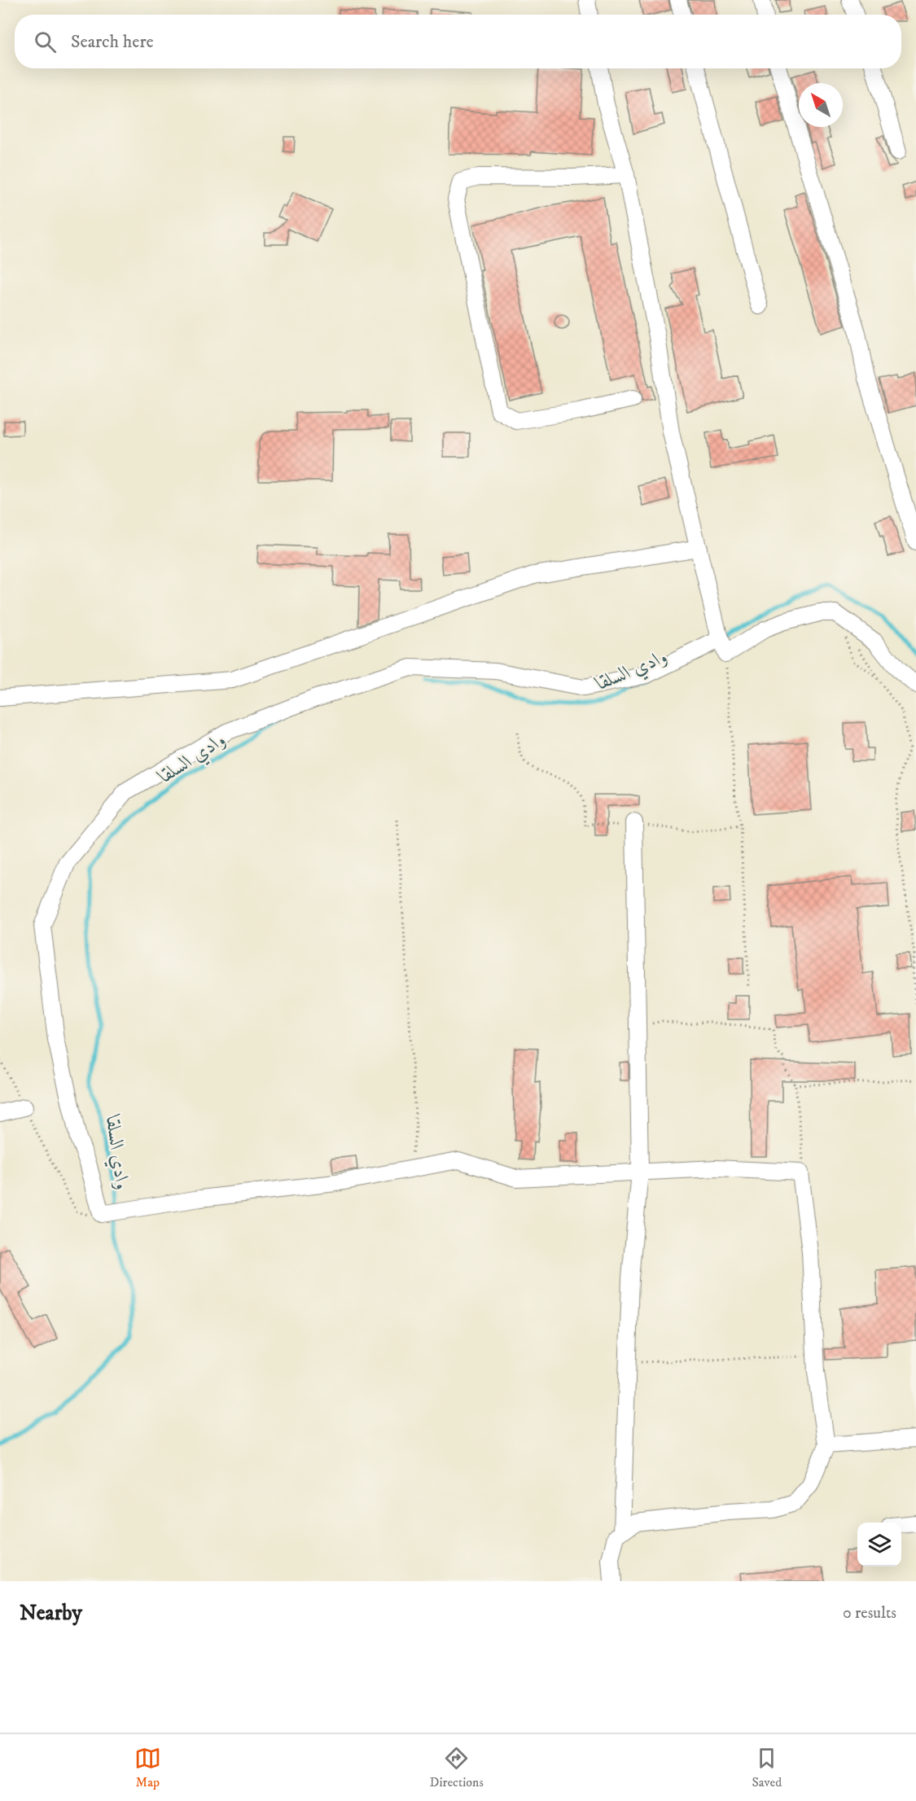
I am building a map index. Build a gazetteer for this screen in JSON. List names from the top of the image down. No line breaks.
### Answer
{"water":["وادي السلقا"],"north":"top left","page":{"search":"Search here","heading":["Nearby","0 results"],"nav":["Map","Directions","Saved"]}}
